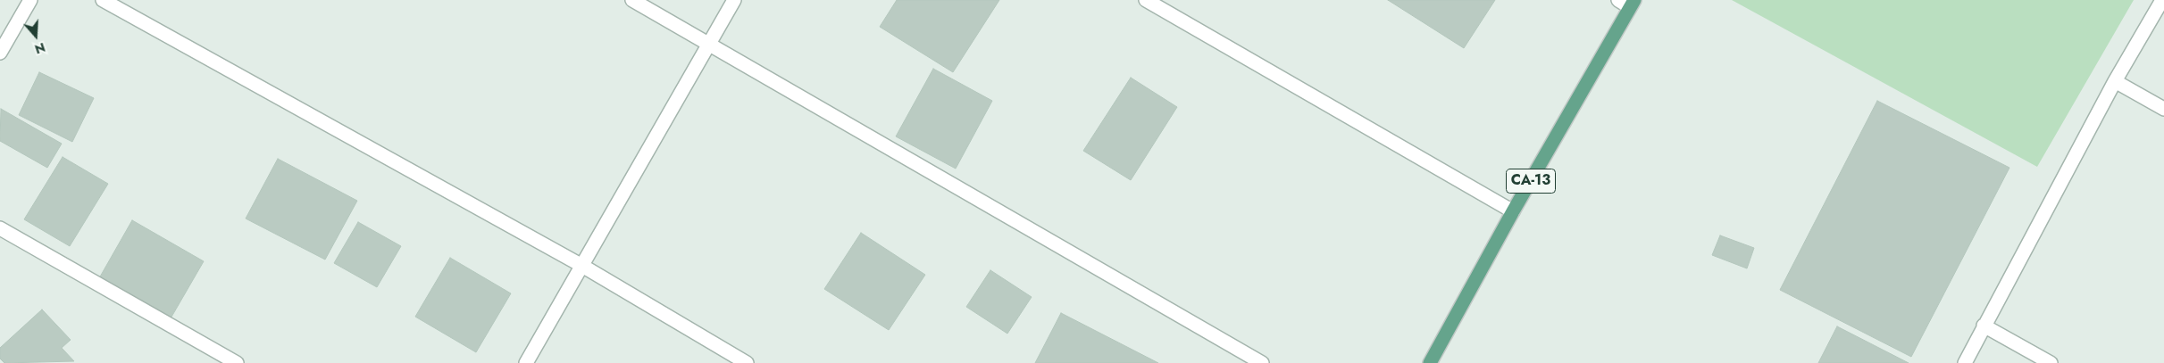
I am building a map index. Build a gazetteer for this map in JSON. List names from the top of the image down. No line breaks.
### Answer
{"streets":{"main road":["CA-13"]},"north":"bottom"}
